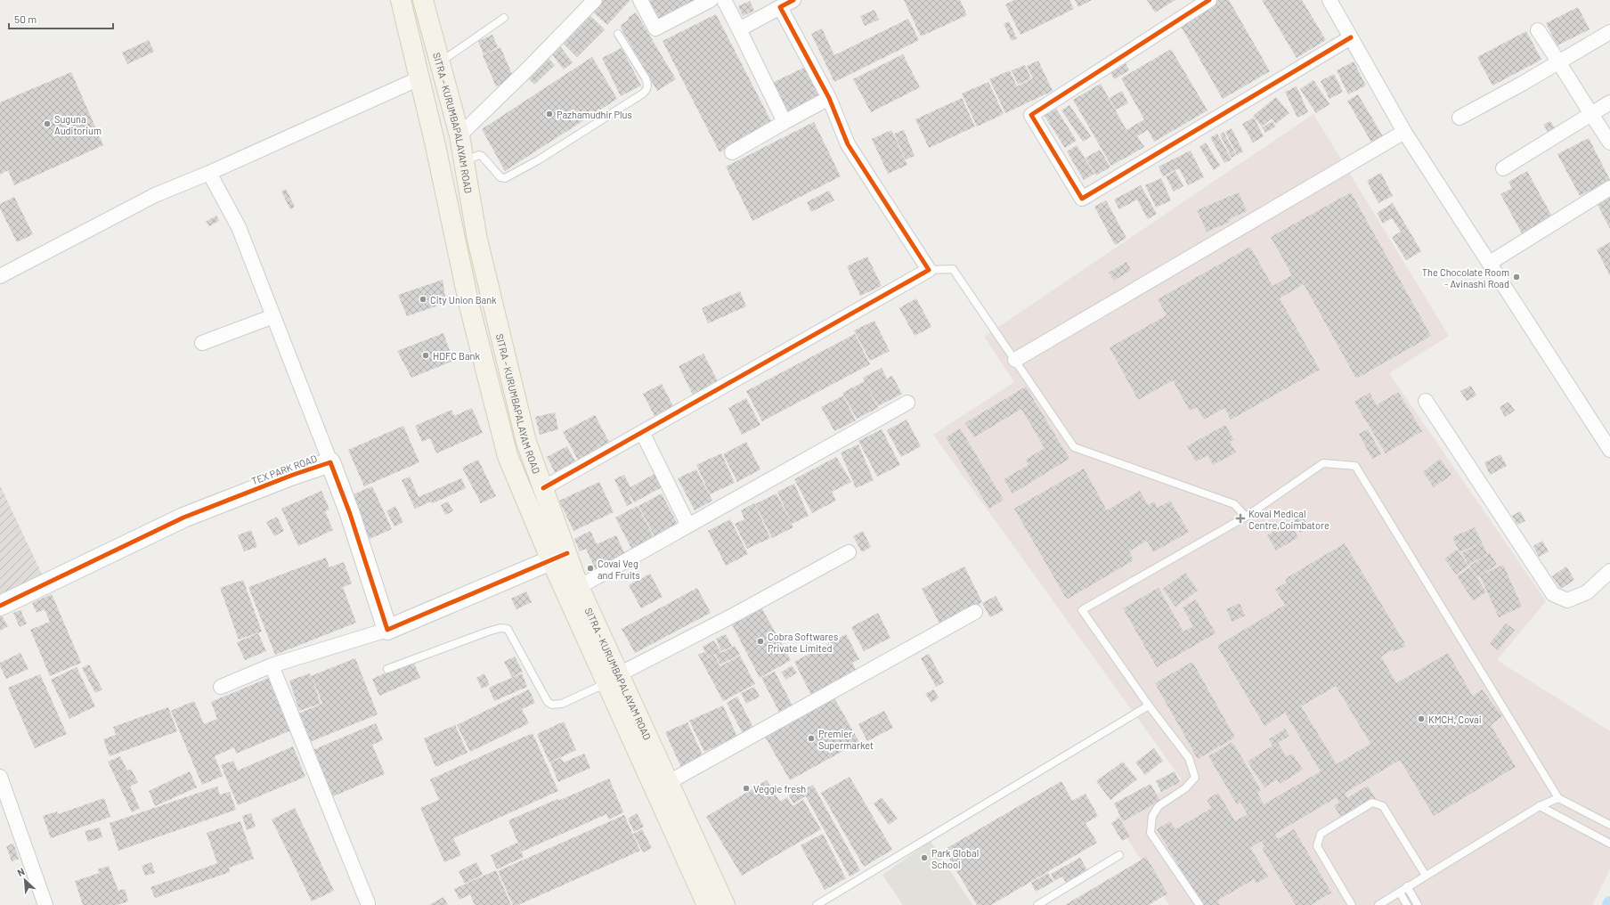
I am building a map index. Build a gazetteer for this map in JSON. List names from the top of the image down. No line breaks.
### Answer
{"streets":{"main road":["SITRA - KURUMBAPALAYAM ROAD"],"street":["TEX PARK ROAD"]},"places":{"other":["Pazhamudhir Plus","Suguna Auditorium","The Chocolate Room - Avinashi Road","City Union Bank","HDFC Bank","Covai Veg and Fruits","Cobra Softwares Private Limited","KMCH, Covai","Premier Supermarket","Veggie fresh","Park Global School"],"health":["Kovai Medical Centre,Coimbatore"]},"scale_bar":"50 m","north":"top left"}
